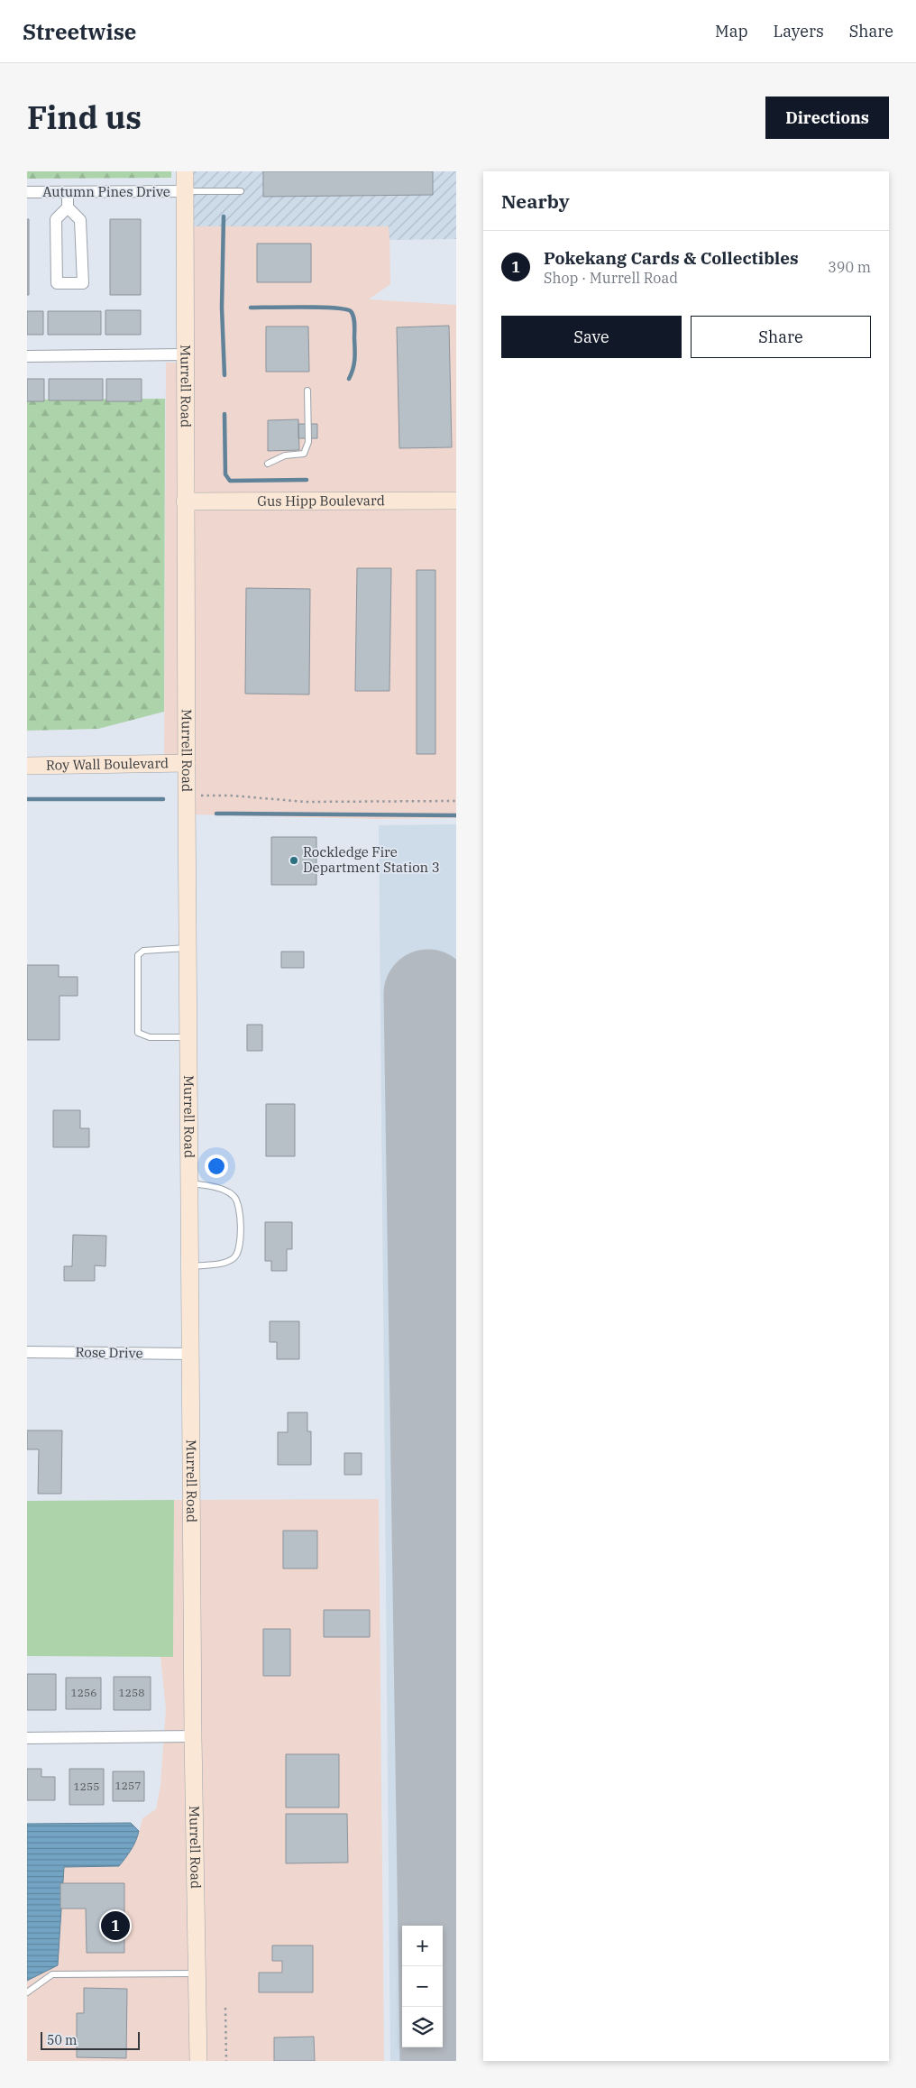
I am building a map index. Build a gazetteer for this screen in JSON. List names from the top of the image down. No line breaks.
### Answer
{"streets":{"street":["Autumn Pines Drive","Murrell Road","Gus Hipp Boulevard","Roy Wall Boulevard","Rose Drive"]},"crossings":[["Autumn Pines Drive","Murrell Road"],["Murrell Road","Gus Hipp Boulevard"],["Murrell Road","Roy Wall Boulevard"],["Murrell Road","Rose Drive"]],"places":["Rockledge Fire Department Station 3"],"house_numbers":["1256","1258","1257","1255"],"scale_bar":"50 m","page":{"header":"Streetwise","nav":["Map","Layers","Share"],"title":"Find us","buttons":["Directions",["Save","Share"]],"heading":"Nearby","list":[{"mark":"1","name":"Pokekang Cards & Collectibles","note":"Shop · Murrell Road","value":"390 m"}],"pins":"1","map_buttons":["+","−"],"scale":"50 m"}}
